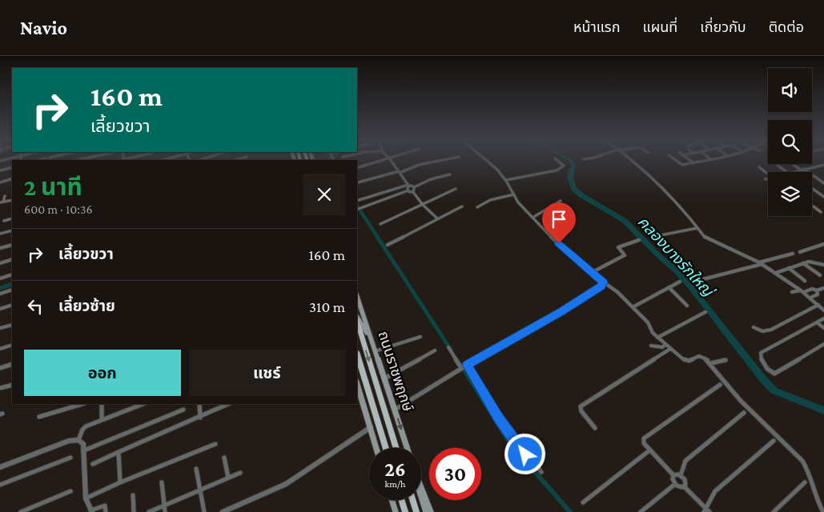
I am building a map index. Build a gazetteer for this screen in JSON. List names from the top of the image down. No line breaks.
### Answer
{"streets":{"main road":["ถนนราชพฤกษ์"]},"water":["คลองบางรักใหญ่"],"page":{"header":"Navio","nav":["หน้าแรก","แผนที่","เกี่ยวกับ","ติดต่อ"],"turn":["160 m","เลี้ยวขวา"],"heading":["2 นาที","600 m · 10:36"],"list":[{"name":"เลี้ยวขวา","value":"160 m"},{"name":"เลี้ยวซ้าย","value":"310 m"}],"buttons":["ออก","แชร์"],"speed":"26 km/h","limit":"30"}}
